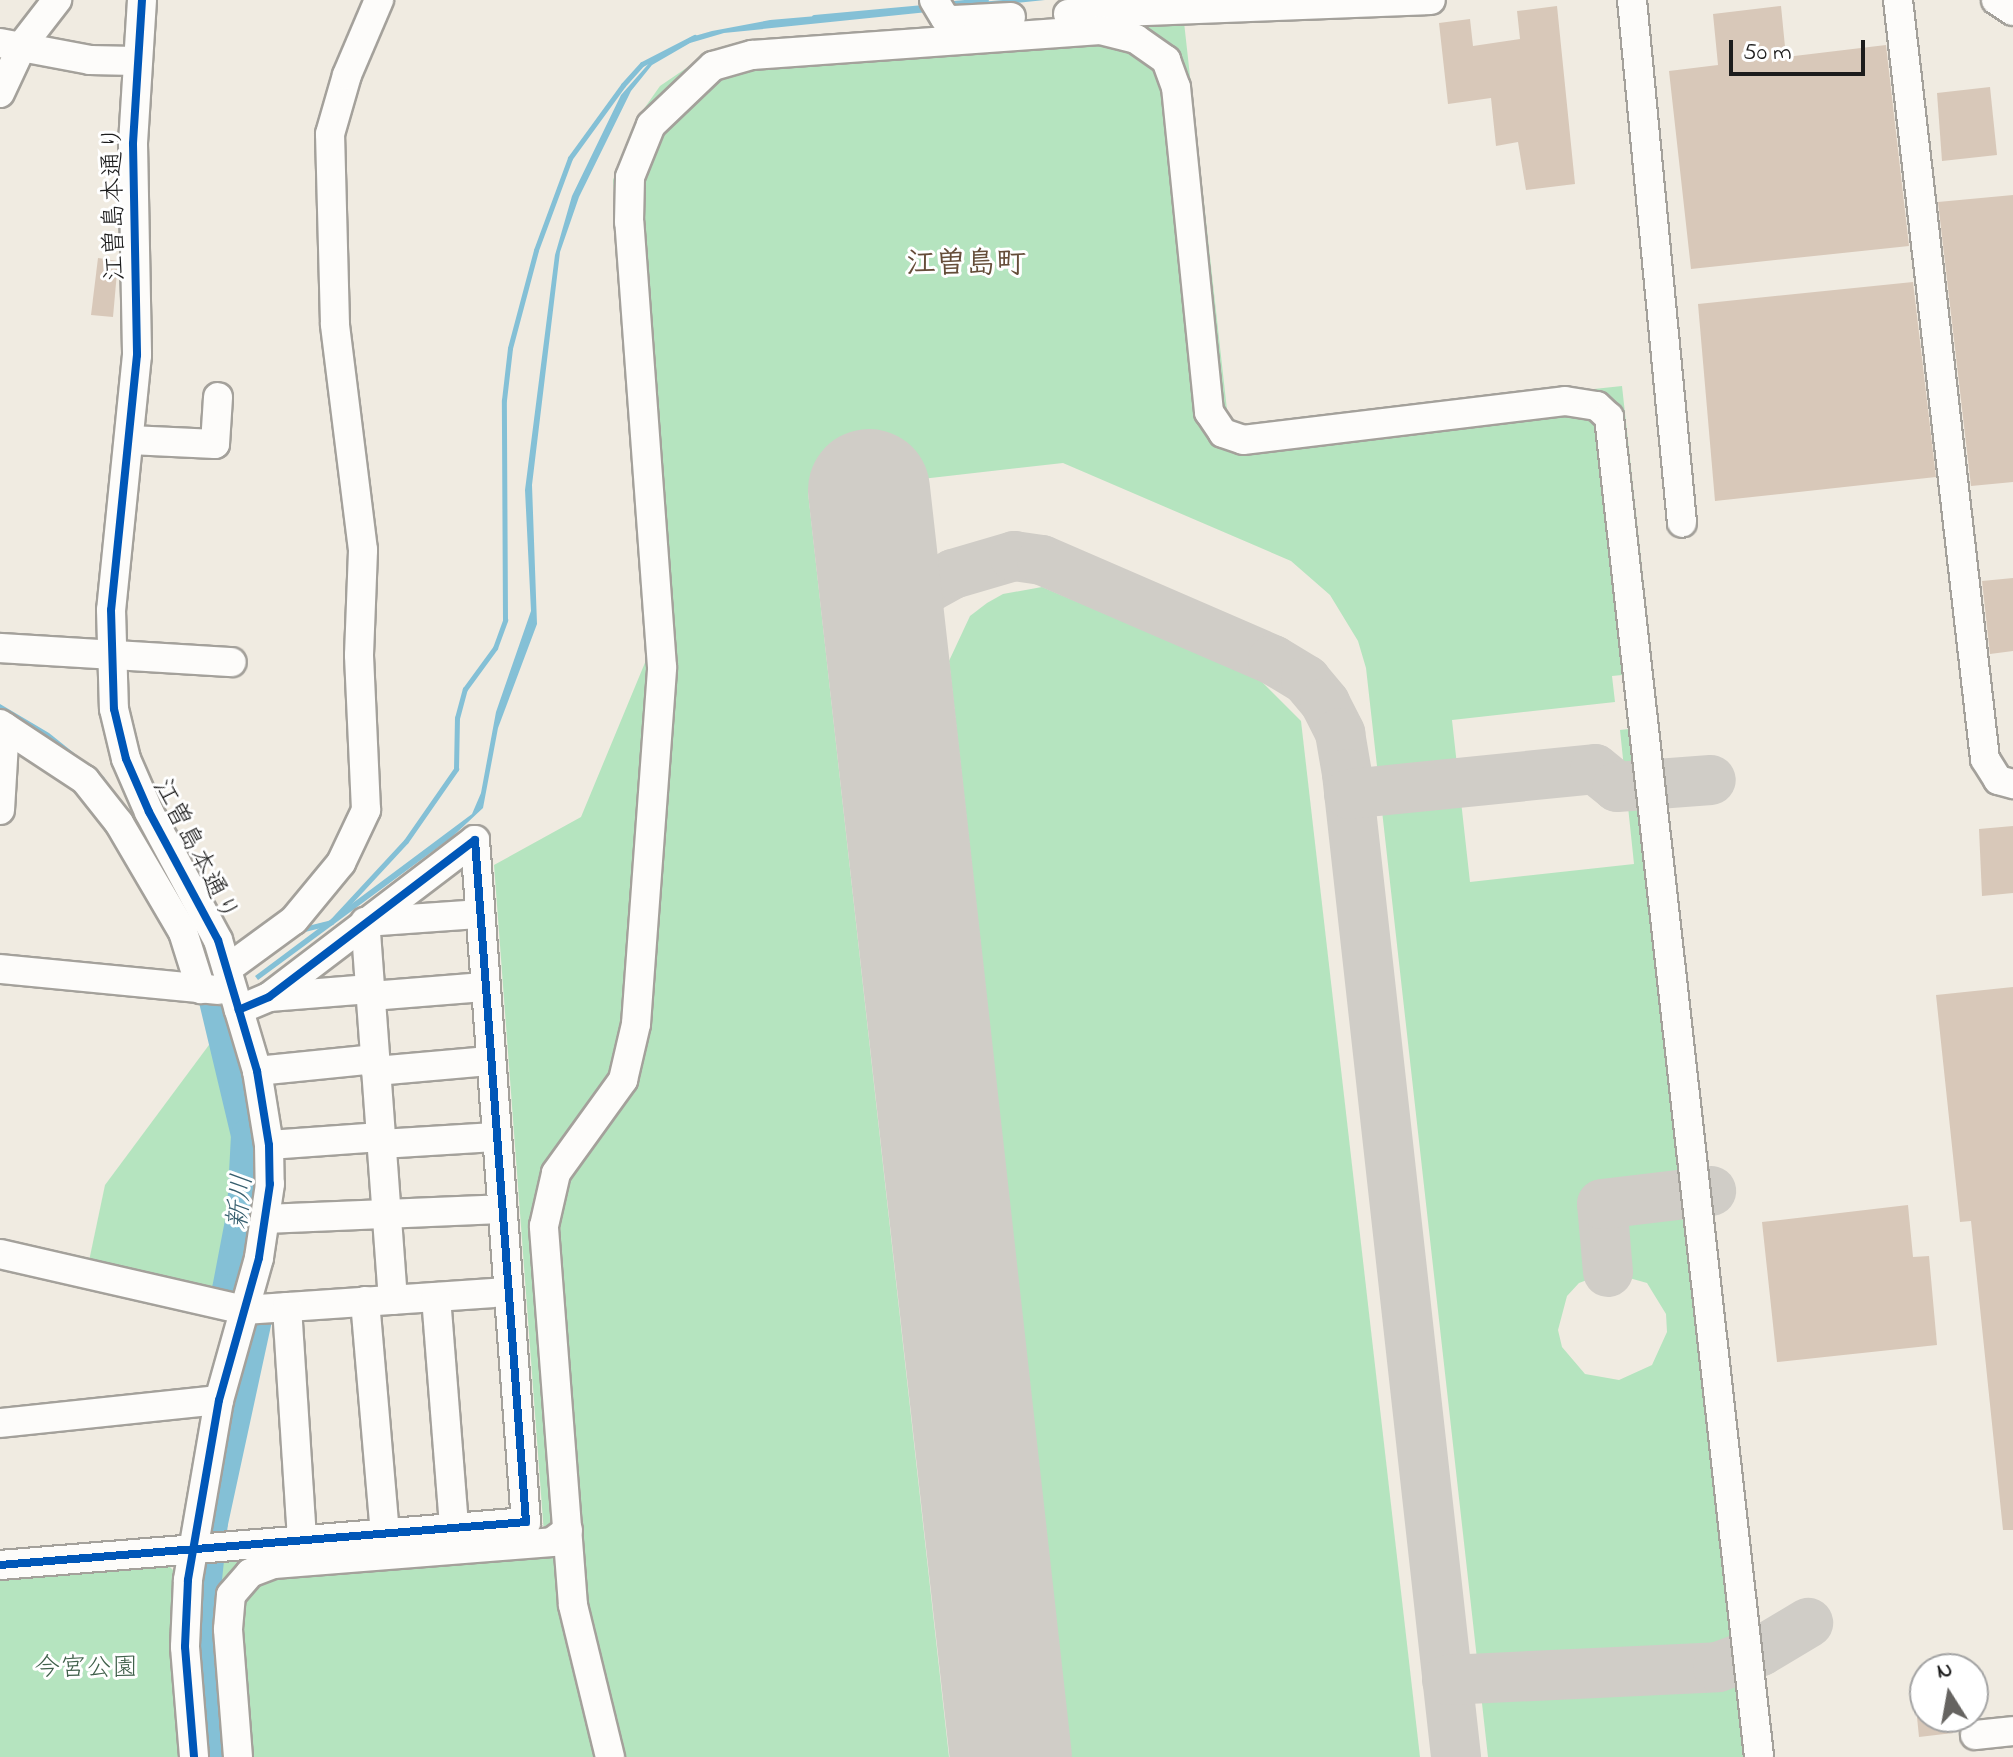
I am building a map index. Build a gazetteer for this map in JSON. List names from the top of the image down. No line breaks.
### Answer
{"streets":{"street":["江曽島本通り"]},"districts":["江曽島町"],"water":["新川"],"parks":["今宮公園"],"scale_bar":"50 m","north":"top"}
